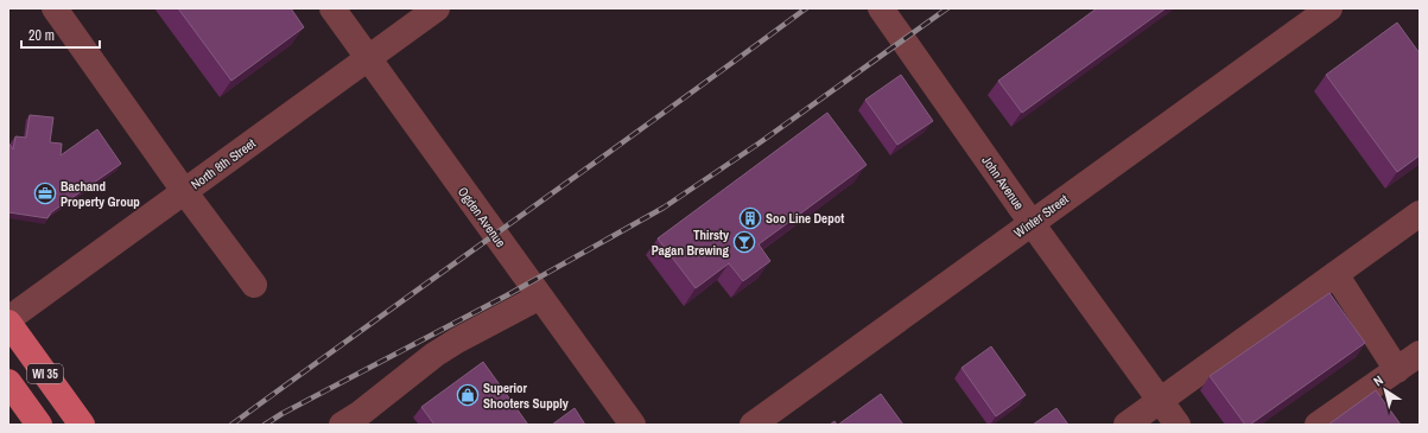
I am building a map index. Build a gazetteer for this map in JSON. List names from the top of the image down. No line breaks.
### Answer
{"streets":{"main road":["WI 35"],"street":["North 8th Street","John Avenue","Winter Street","Ogden Avenue"]},"crossings":[["North 8th Street","Ogden Avenue"],["North 8th Street","WI 35"],["John Avenue","Winter Street"]],"places":{"office":["Bachand Property Group"],"building":["Soo Line Depot"],"bar":["Thirsty Pagan Brewing"],"shop":["Superior Shooters Supply"]},"scale_bar":"20 m","north":"top left"}
